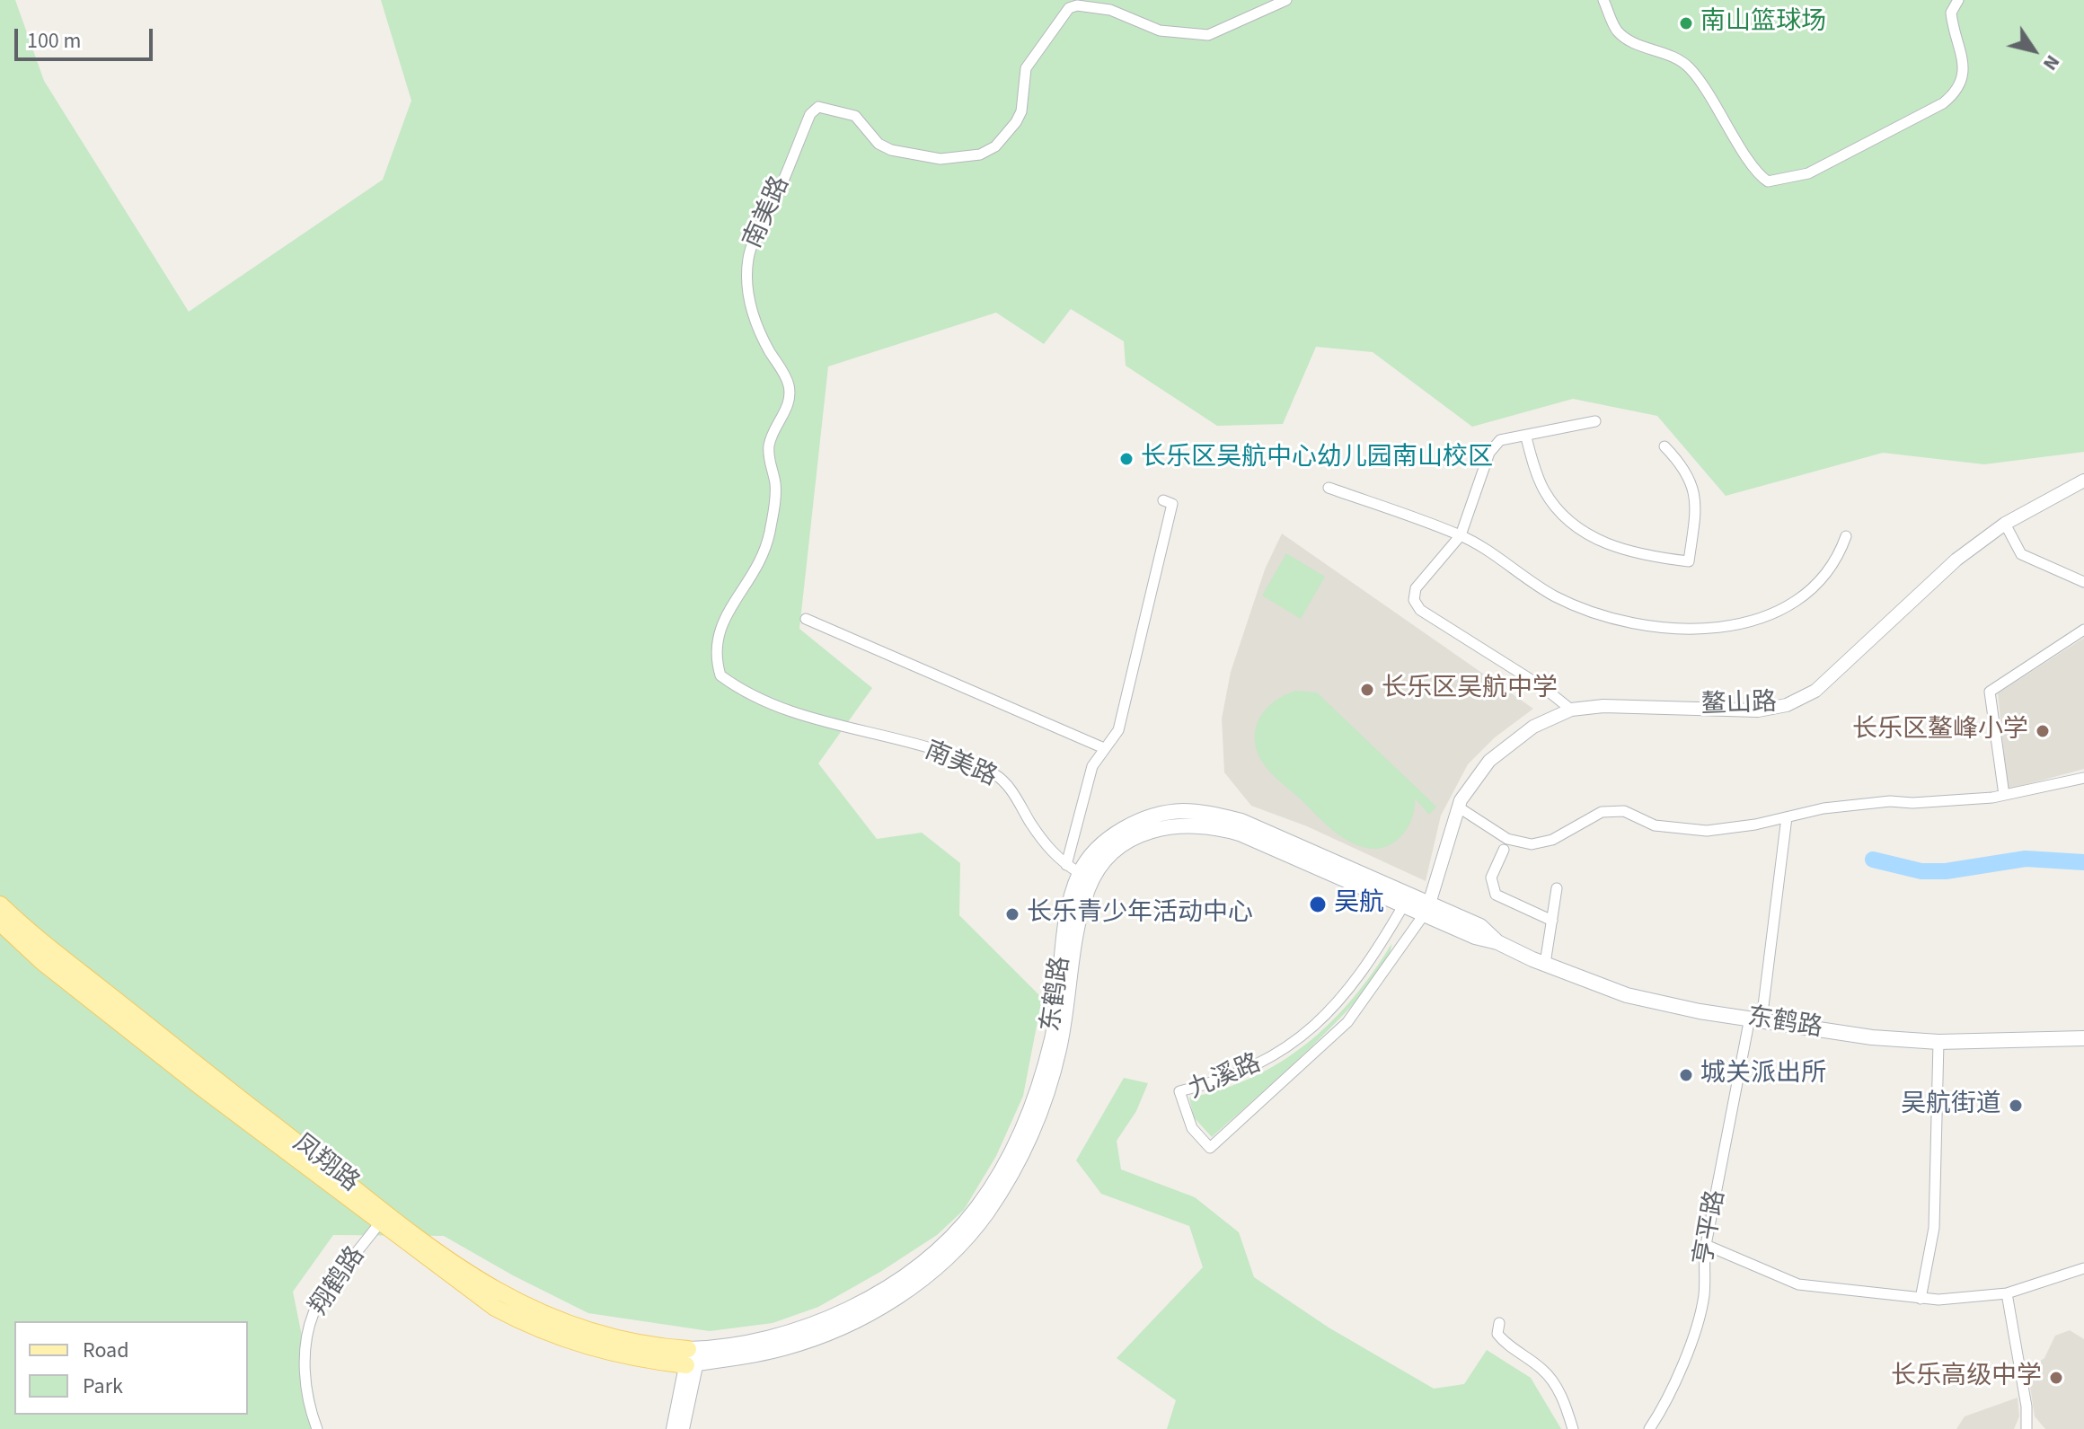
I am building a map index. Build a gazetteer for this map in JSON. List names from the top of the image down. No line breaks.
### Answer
{"streets":{"main road":["东鹤路","凤翔路"],"street":["南美路","鳌山路","九溪路","亨平路","翔鹤路"]},"crossings":[["南美路","东鹤路"],["鳌山路","东鹤路"],["鳌山路","九溪路"],["东鹤路","九溪路"],["东鹤路","凤翔路"],["东鹤路","亨平路"],["凤翔路","翔鹤路"]],"places":["南山篮球场","长乐区吴航中心幼儿园南山校区","长乐区吴航中学","长乐区鳌峰小学","吴航","长乐青少年活动中心","城关派出所","吴航街道","长乐高级中学"],"legend":["Road","Park"],"scale_bar":"100 m","north":"bottom right"}
